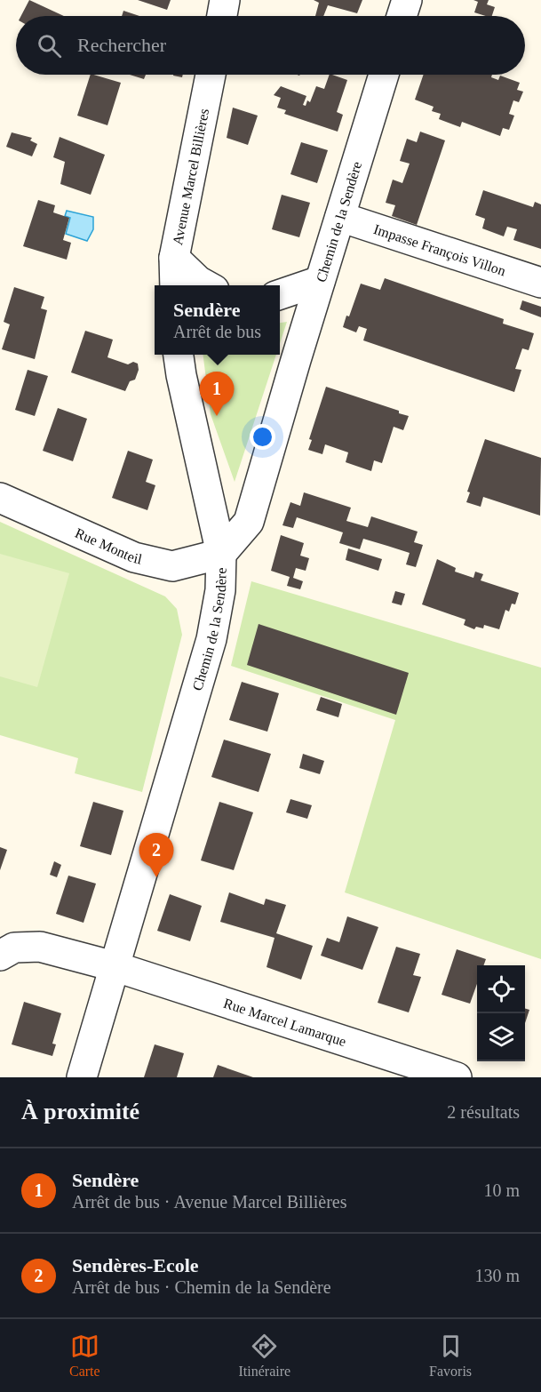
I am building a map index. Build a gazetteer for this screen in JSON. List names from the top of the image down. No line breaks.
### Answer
{"streets":{"street":["Avenue Marcel Billières","Chemin de la Sendère","Impasse François Villon","Rue Monteil","Rue Marcel Lamarque"]},"crossings":[["Chemin de la Sendère","Impasse François Villon"],["Chemin de la Sendère","Rue Monteil"],["Chemin de la Sendère","Rue Marcel Lamarque"]],"page":{"search":"Rechercher","popup":["Sendère","Arrêt de bus"],"pins":["1","2"],"heading":["À proximité","2 résultats"],"list":[{"mark":"1","name":"Sendère","note":"Arrêt de bus · Avenue Marcel Billières","value":"10 m"},{"mark":"2","name":"Sendères-Ecole","note":"Arrêt de bus · Chemin de la Sendère","value":"130 m"}],"nav":["Carte","Itinéraire","Favoris"]}}
